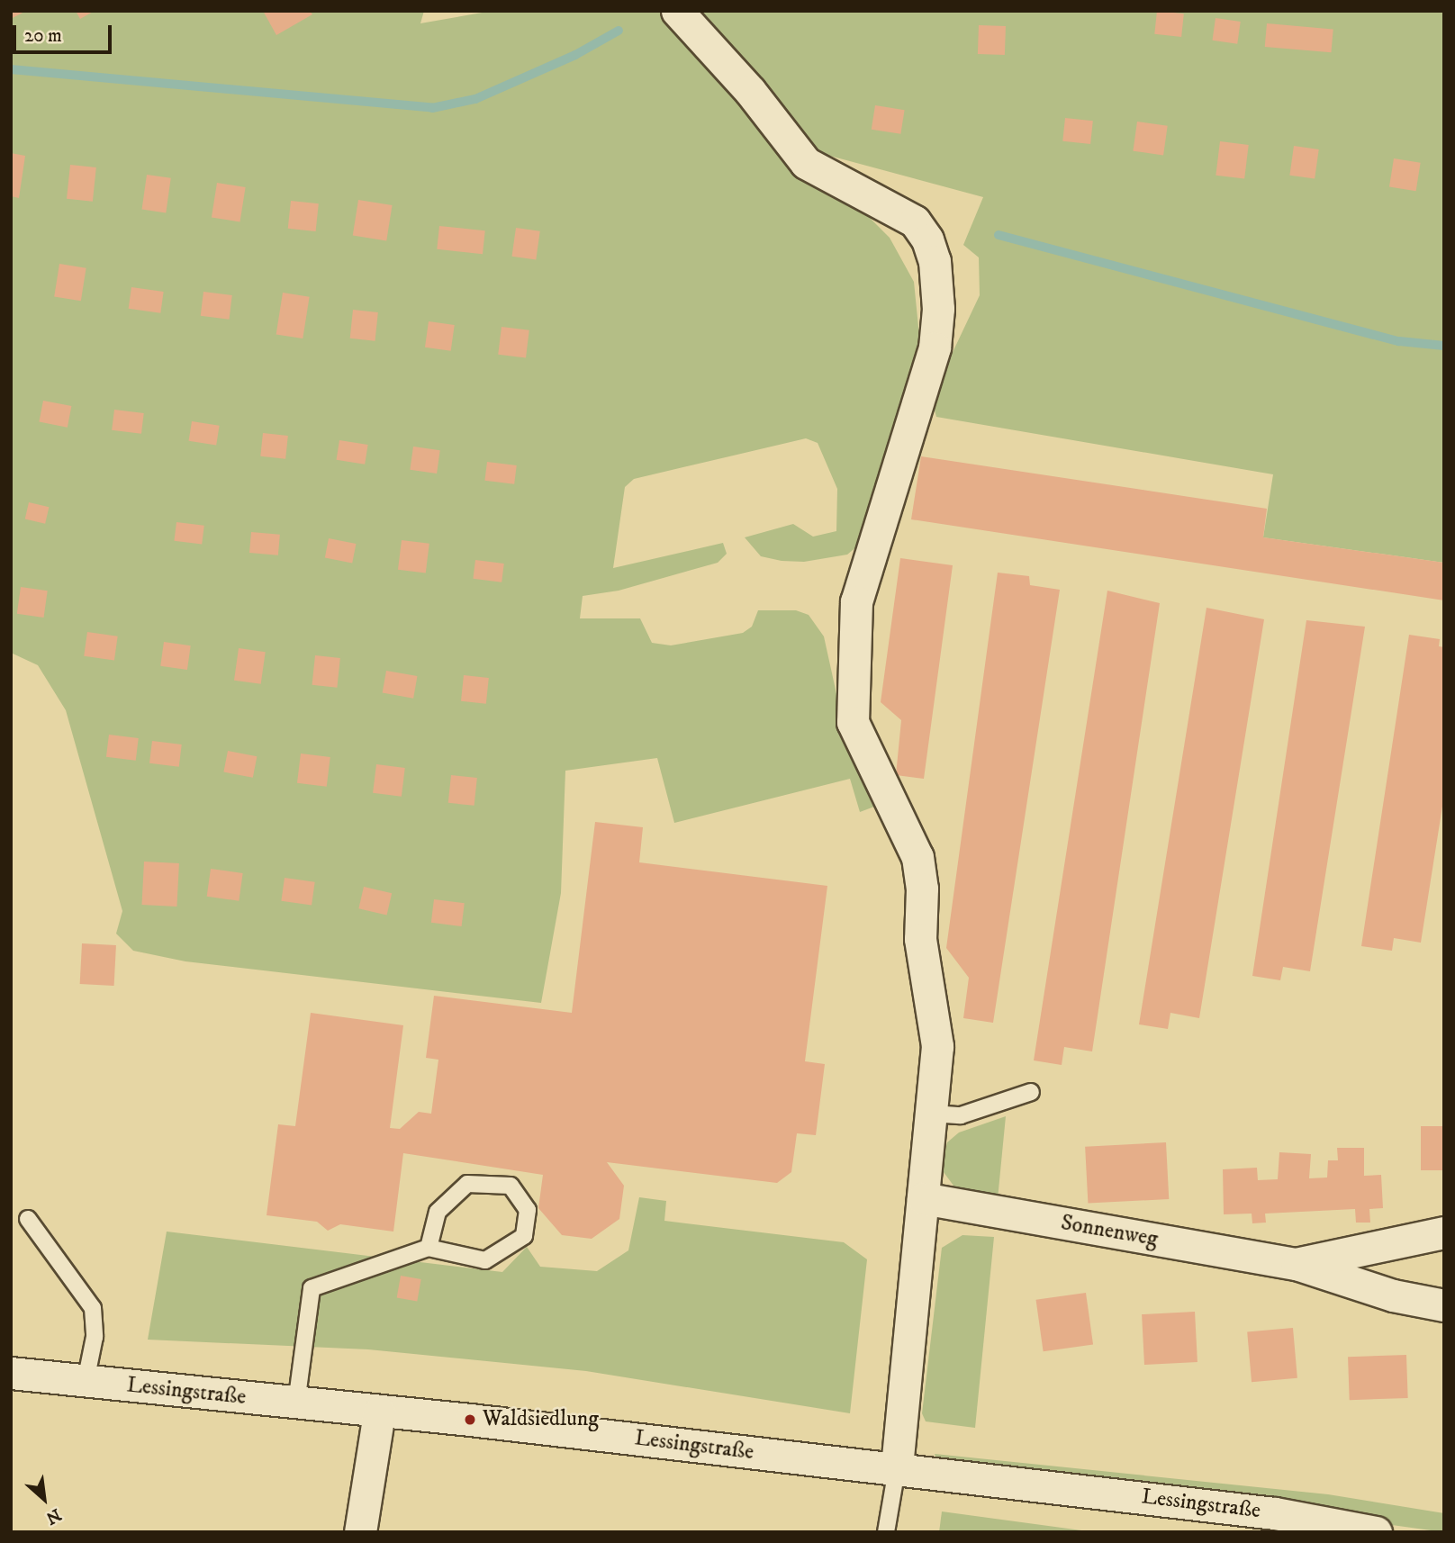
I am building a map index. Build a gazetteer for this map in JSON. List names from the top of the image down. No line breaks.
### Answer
{"streets":{"street":["Sonnenweg","Lessingstraße"]},"places":["Waldsiedlung"],"scale_bar":"20 m","north":"bottom right"}
